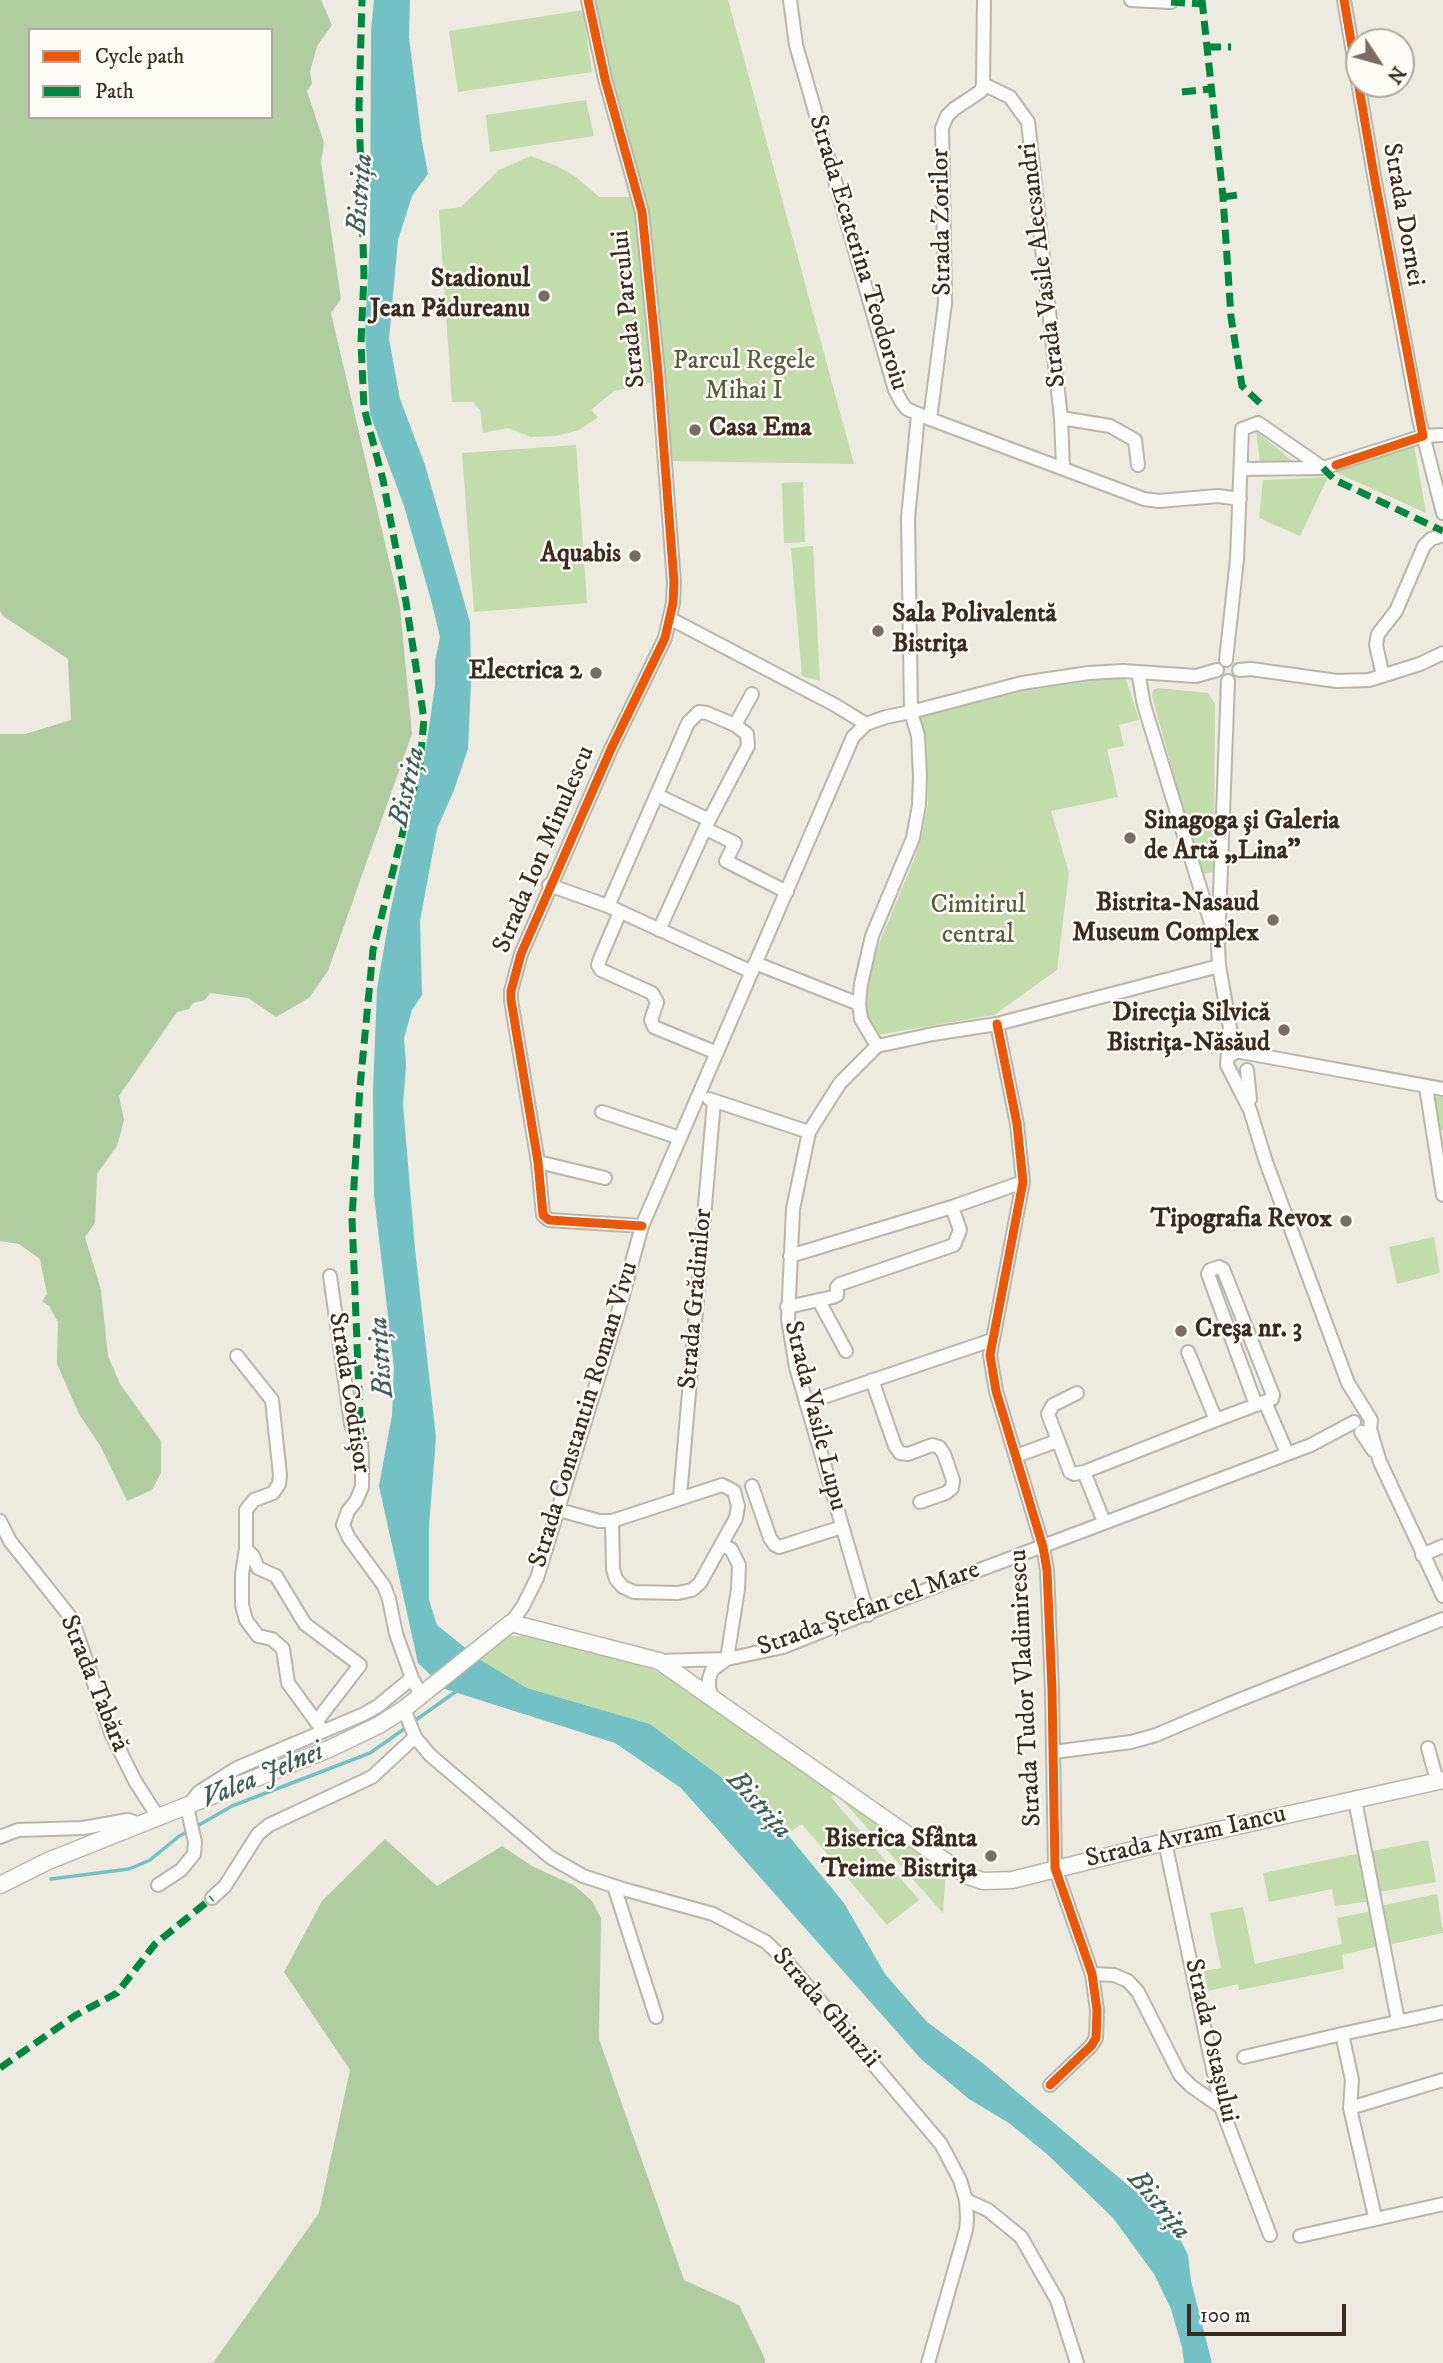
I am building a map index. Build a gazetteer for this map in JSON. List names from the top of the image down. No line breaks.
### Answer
{"streets":{"main road":["Strada Ștefan cel Mare","Strada Avram Iancu"],"street":["Strada Dornei","Strada Zorilor","Strada Ecaterina Teodoroiu","Strada Vasile Alecsandri","Strada Parcului","Strada Ion Minulescu","Strada Grădinilor","Strada Codrișor","Strada Constantin Roman Vivu","Strada Vasile Lupu","Strada Tabără","Strada Tudor Vladimirescu","Strada Ghinzii","Strada Ostașului"]},"crossings":[["Strada Zorilor","Strada Ecaterina Teodoroiu"],["Strada Zorilor","Strada Vasile Alecsandri"],["Strada Ecaterina Teodoroiu","Strada Vasile Alecsandri"],["Strada Parcului","Strada Ion Minulescu"],["Strada Ion Minulescu","Strada Constantin Roman Vivu"],["Strada Constantin Roman Vivu","Strada Ștefan cel Mare"],["Strada Vasile Lupu","Strada Ștefan cel Mare"],["Strada Ștefan cel Mare","Strada Tudor Vladimirescu"],["Strada Ștefan cel Mare","Strada Avram Iancu"],["Strada Tudor Vladimirescu","Strada Avram Iancu"],["Strada Avram Iancu","Strada Ostașului"]],"water":["Bistrița","Valea Jelnei"],"parks":["Parcul Regele Mihai I","Cimitirul central"],"places":["Stadionul Jean Pădureanu","Casa Ema","Aquabis","Sala Polivalentă Bistrița","Electrica 2","Sinagoga și Galeria de Artă „Lina”","Bistrita-Nasaud Museum Complex","Direcția Silvică Bistrița-Năsăud","Tipografia Revox","Creșa nr. 3","Biserica Sfânta Treime Bistrița"],"legend":["Cycle path","Path"],"scale_bar":"100 m","north":"bottom right"}
